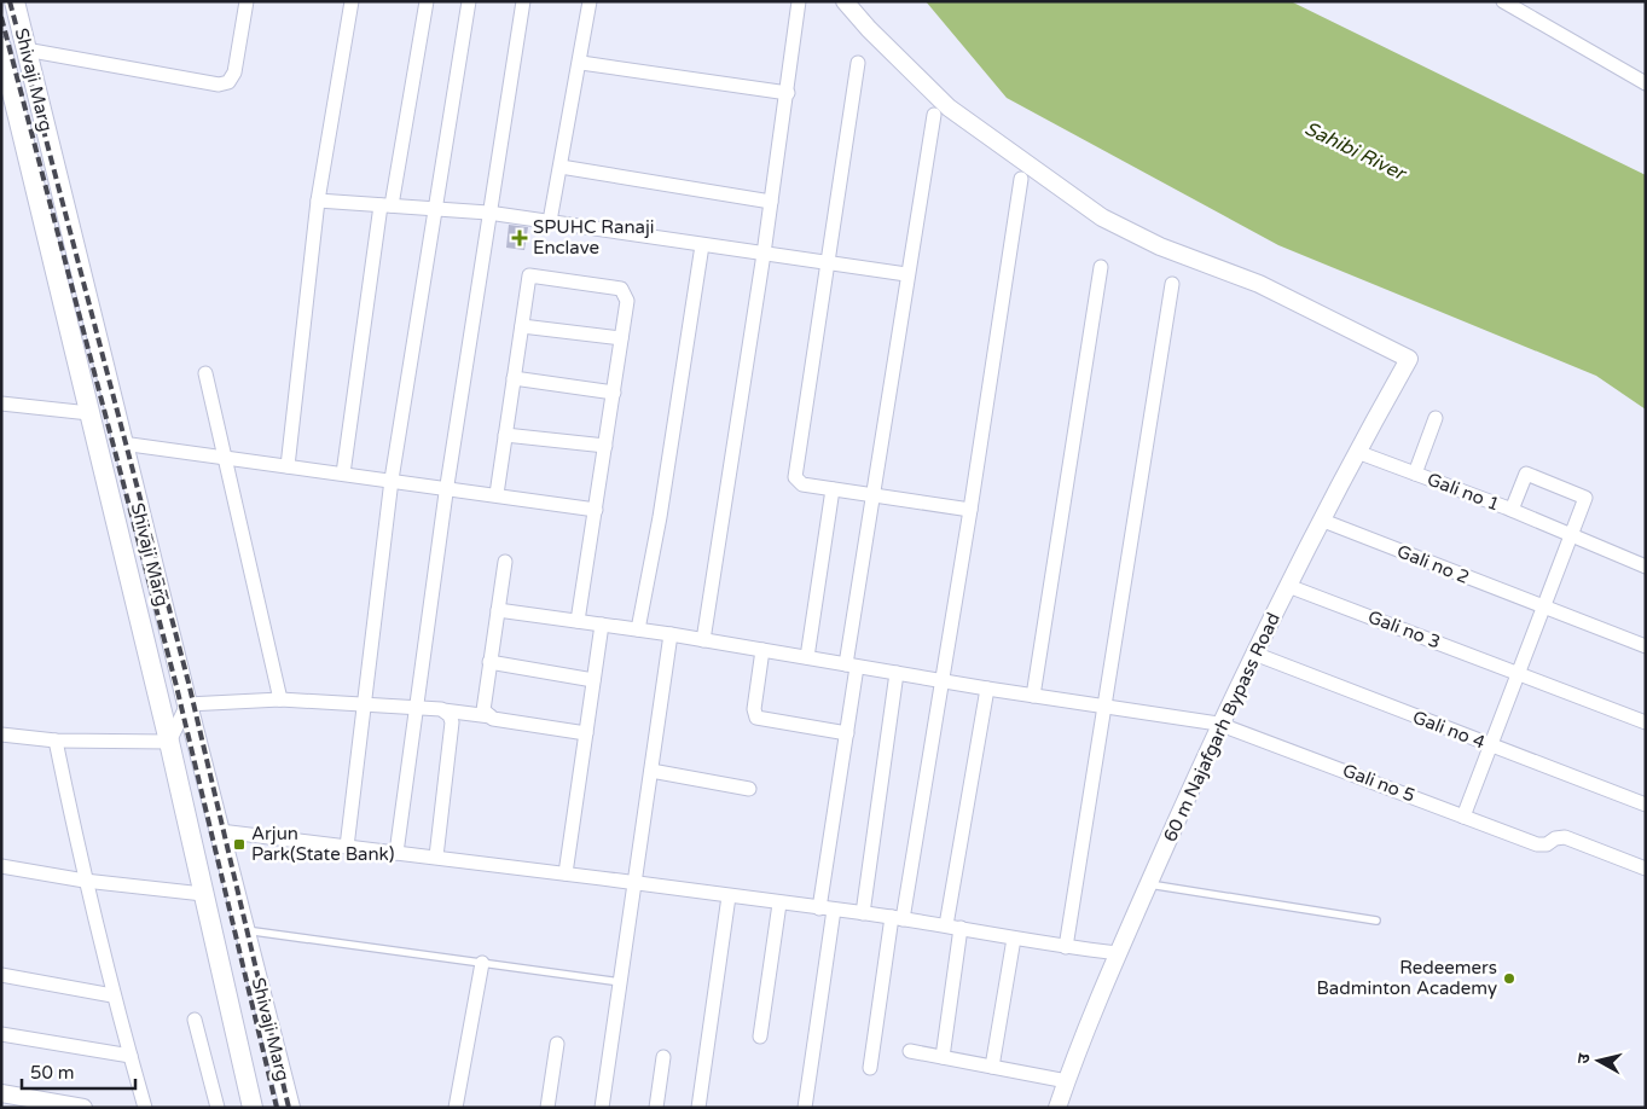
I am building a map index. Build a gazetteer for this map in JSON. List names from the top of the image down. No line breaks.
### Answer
{"streets":{"main road":["Shivaji Marg"],"street":["Gali no 1","Gali no 2","Gali no 3","60 m Najafgarh Bypass Road","Gali no 4","Gali no 5"]},"crossings":[["Gali no 1","60 m Najafgarh Bypass Road"],["Gali no 2","60 m Najafgarh Bypass Road"],["Gali no 3","60 m Najafgarh Bypass Road"],["60 m Najafgarh Bypass Road","Gali no 4"],["60 m Najafgarh Bypass Road","Gali no 5"]],"water":["Sahibi River"],"places":{"health":["SPUHC Ranaji Enclave"],"transit":["Arjun Park(State Bank)"],"other":["Redeemers Badminton Academy"]},"scale_bar":"50 m","north":"left"}
